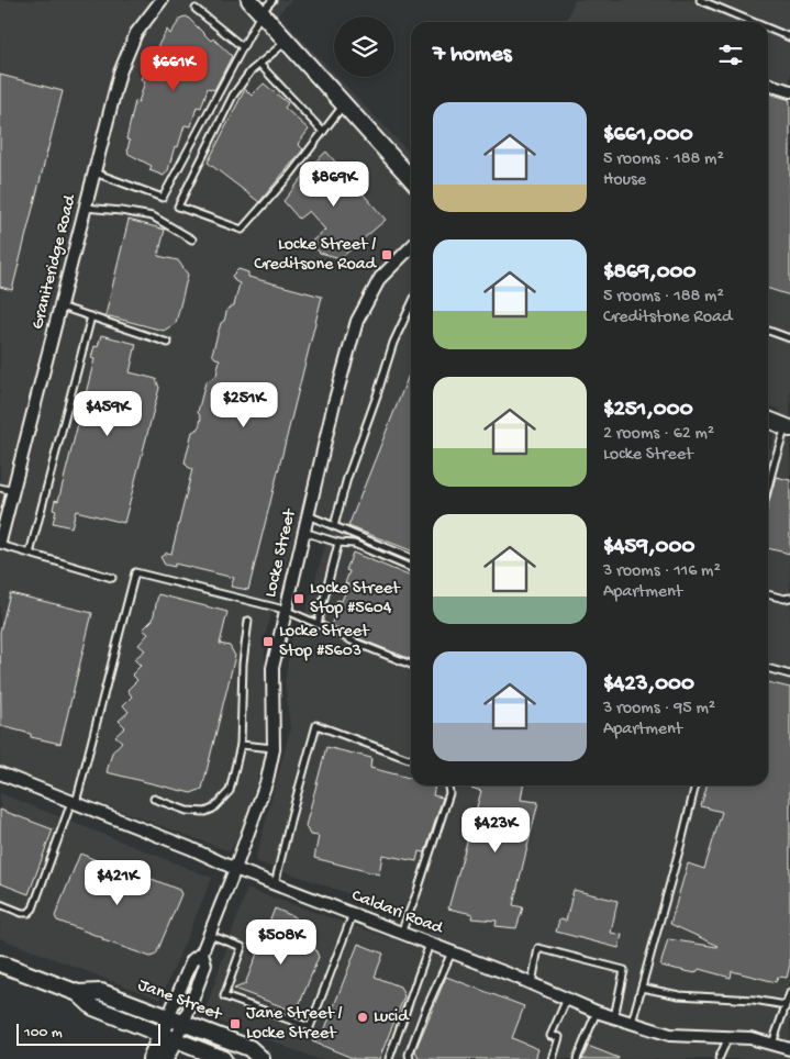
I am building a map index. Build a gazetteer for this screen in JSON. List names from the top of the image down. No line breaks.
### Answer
{"streets":{"main road":["Jane Street"],"street":["Graniteridge Road","Locke Street","Caldari Road"]},"crossings":[["Locke Street","Caldari Road"],["Locke Street","Jane Street"]],"places":{"transit":["Locke Street / Creditsone Road","Locke Street Stop #5604","Locke Street Stop #5603","Jane Street / Locke Street"],"other":["Lucid"]},"scale_bar":"100 m","page":{"heading":"7 homes","price":["$661K","$869K","$251K","$459K","$423K","$421K","$508K"],"list":[{"name":"$661,000","note":"5 rooms · 188 m² · House"},{"name":"$869,000","note":"5 rooms · 188 m² · Creditstone Road"},{"name":"$251,000","note":"2 rooms · 62 m² · Locke Street"},{"name":"$459,000","note":"3 rooms · 116 m² · Apartment"},{"name":"$423,000","note":"3 rooms · 95 m² · Apartment"}],"scale":"100 m"}}
